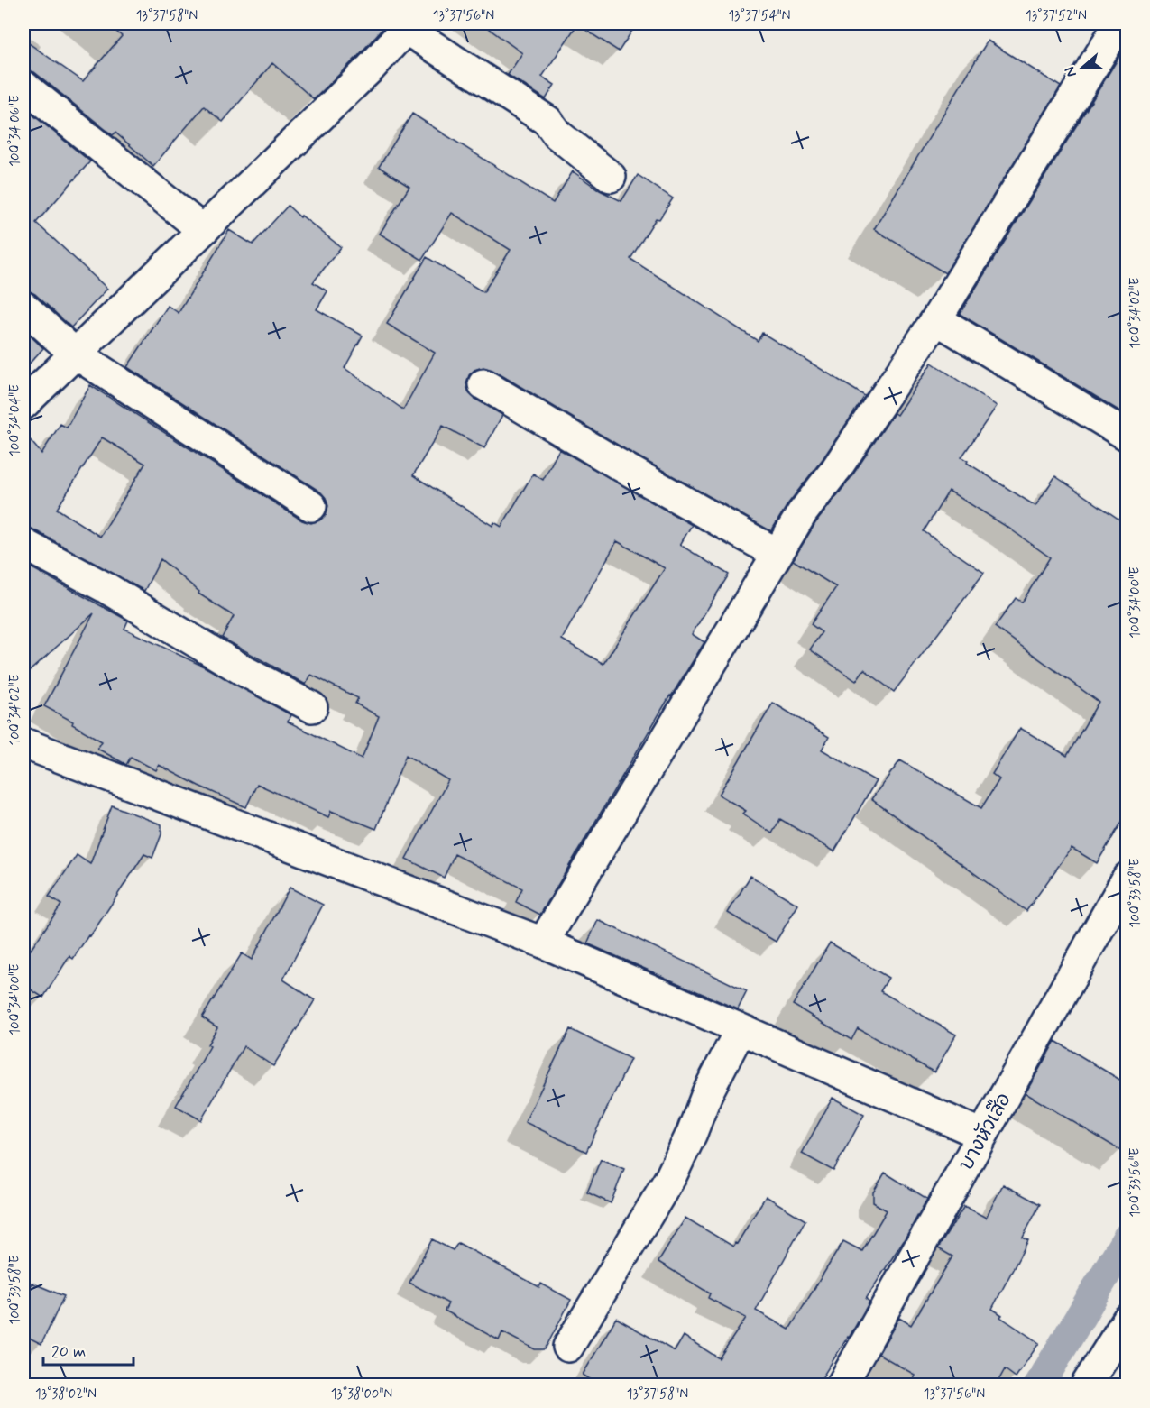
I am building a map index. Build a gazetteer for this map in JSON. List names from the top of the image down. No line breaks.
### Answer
{"streets":{"street":["บางหัวเสือ"]},"scale_bar":"20 m","north":"left","coordinates":["13°37'58\"N","13°37'56\"N","13°37'54\"N","13°37'52\"N","100°34'06\"E","100°34'02\"E","100°34'04\"E","100°34'00\"E","100°33'58\"E","100°33'56\"E","13°38'02\"N","13°38'00\"N"]}
